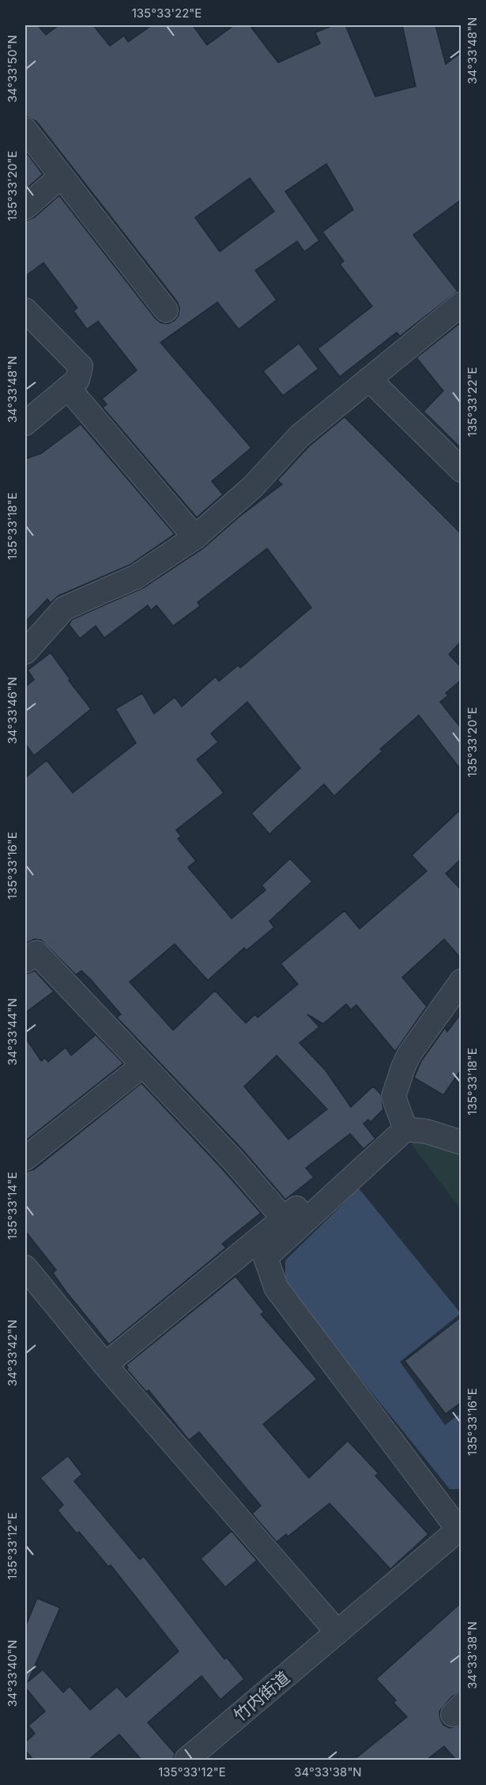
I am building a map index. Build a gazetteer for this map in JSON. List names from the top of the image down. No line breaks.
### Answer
{"streets":{"street":["竹内街道"]},"coordinates":["135°33'22\"E","34°33'48\"N","34°33'50\"N","135°33'20\"E","135°33'18\"E","34°33'46\"N","135°33'16\"E","34°33'44\"N","135°33'14\"E","34°33'42\"N","135°33'12\"E","34°33'38\"N","34°33'40\"N"]}
